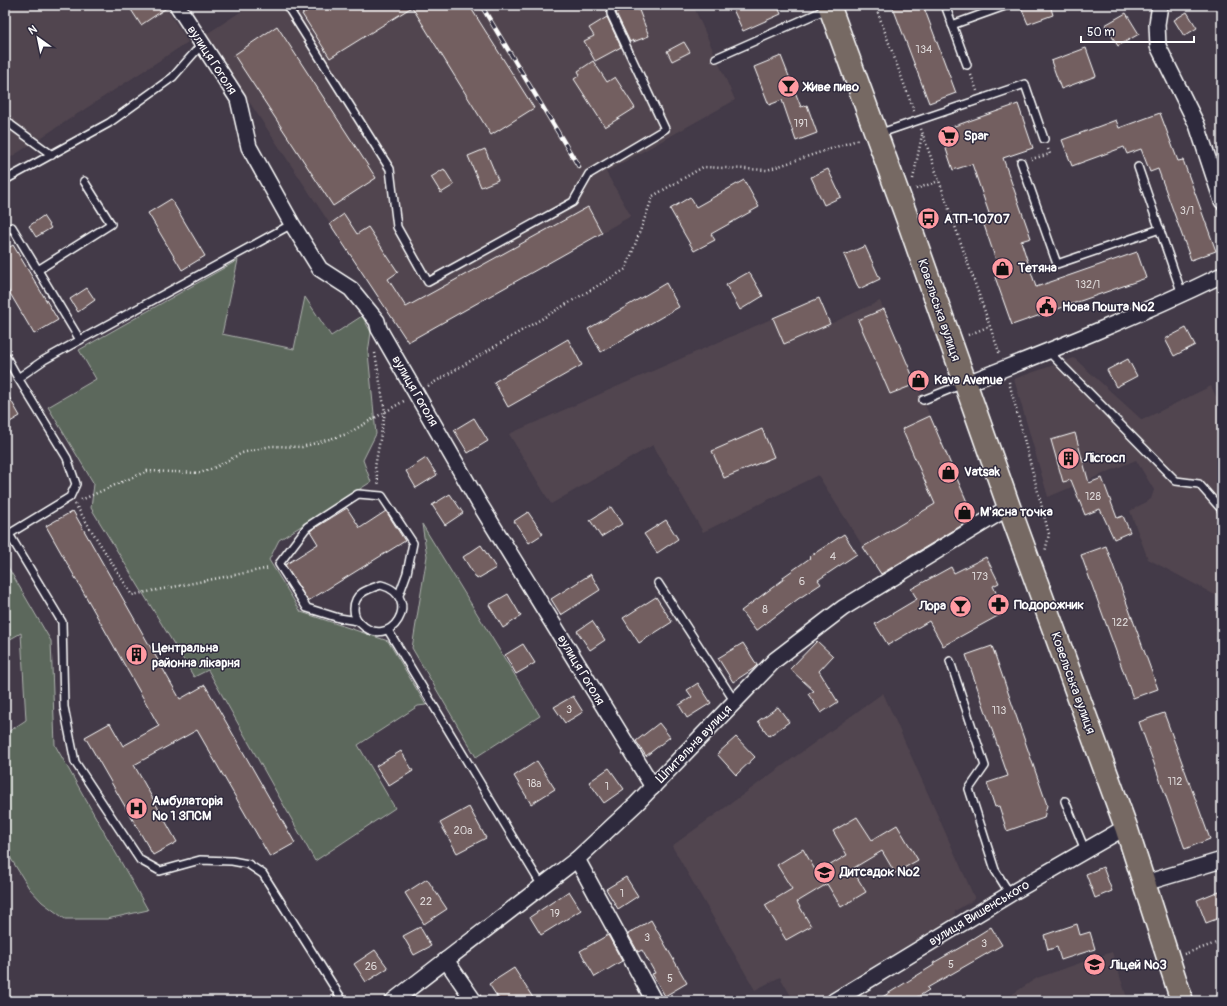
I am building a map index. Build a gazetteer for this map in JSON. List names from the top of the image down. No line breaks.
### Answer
{"streets":{"main road":["Ковельська вулиця"],"street":["вулиця Гоголя","Шпитальна вулиця","вулиця Вишенського"]},"crossings":[["вулиця Гоголя","Шпитальна вулиця"],["Ковельська вулиця","Шпитальна вулиця"],["Ковельська вулиця","вулиця Вишенського"]],"places":{"bar":["Живе пиво","Лора"],"supermarket":["Spar"],"bus stop":["АТП-10707"],"shop":["Тетяна","Kava Avenue","Vatsak","М'ясна точка"],"public building":["Нова Пошта №2"],"building":["Лісгосп","Центральна районна лікарня"],"pharmacy":["Подорожник"],"hospital":["Амбулаторія № 1 ЗПСМ"],"school or university":["Дитсадок №2","Ліцей №3"]},"house_numbers":["134","191","3/1","132/1","128","4","173","6","8","122","3","113","112","18а","1","20а","1","22","19","3","3","5","26","5"],"scale_bar":"50 m","north":"top left"}
